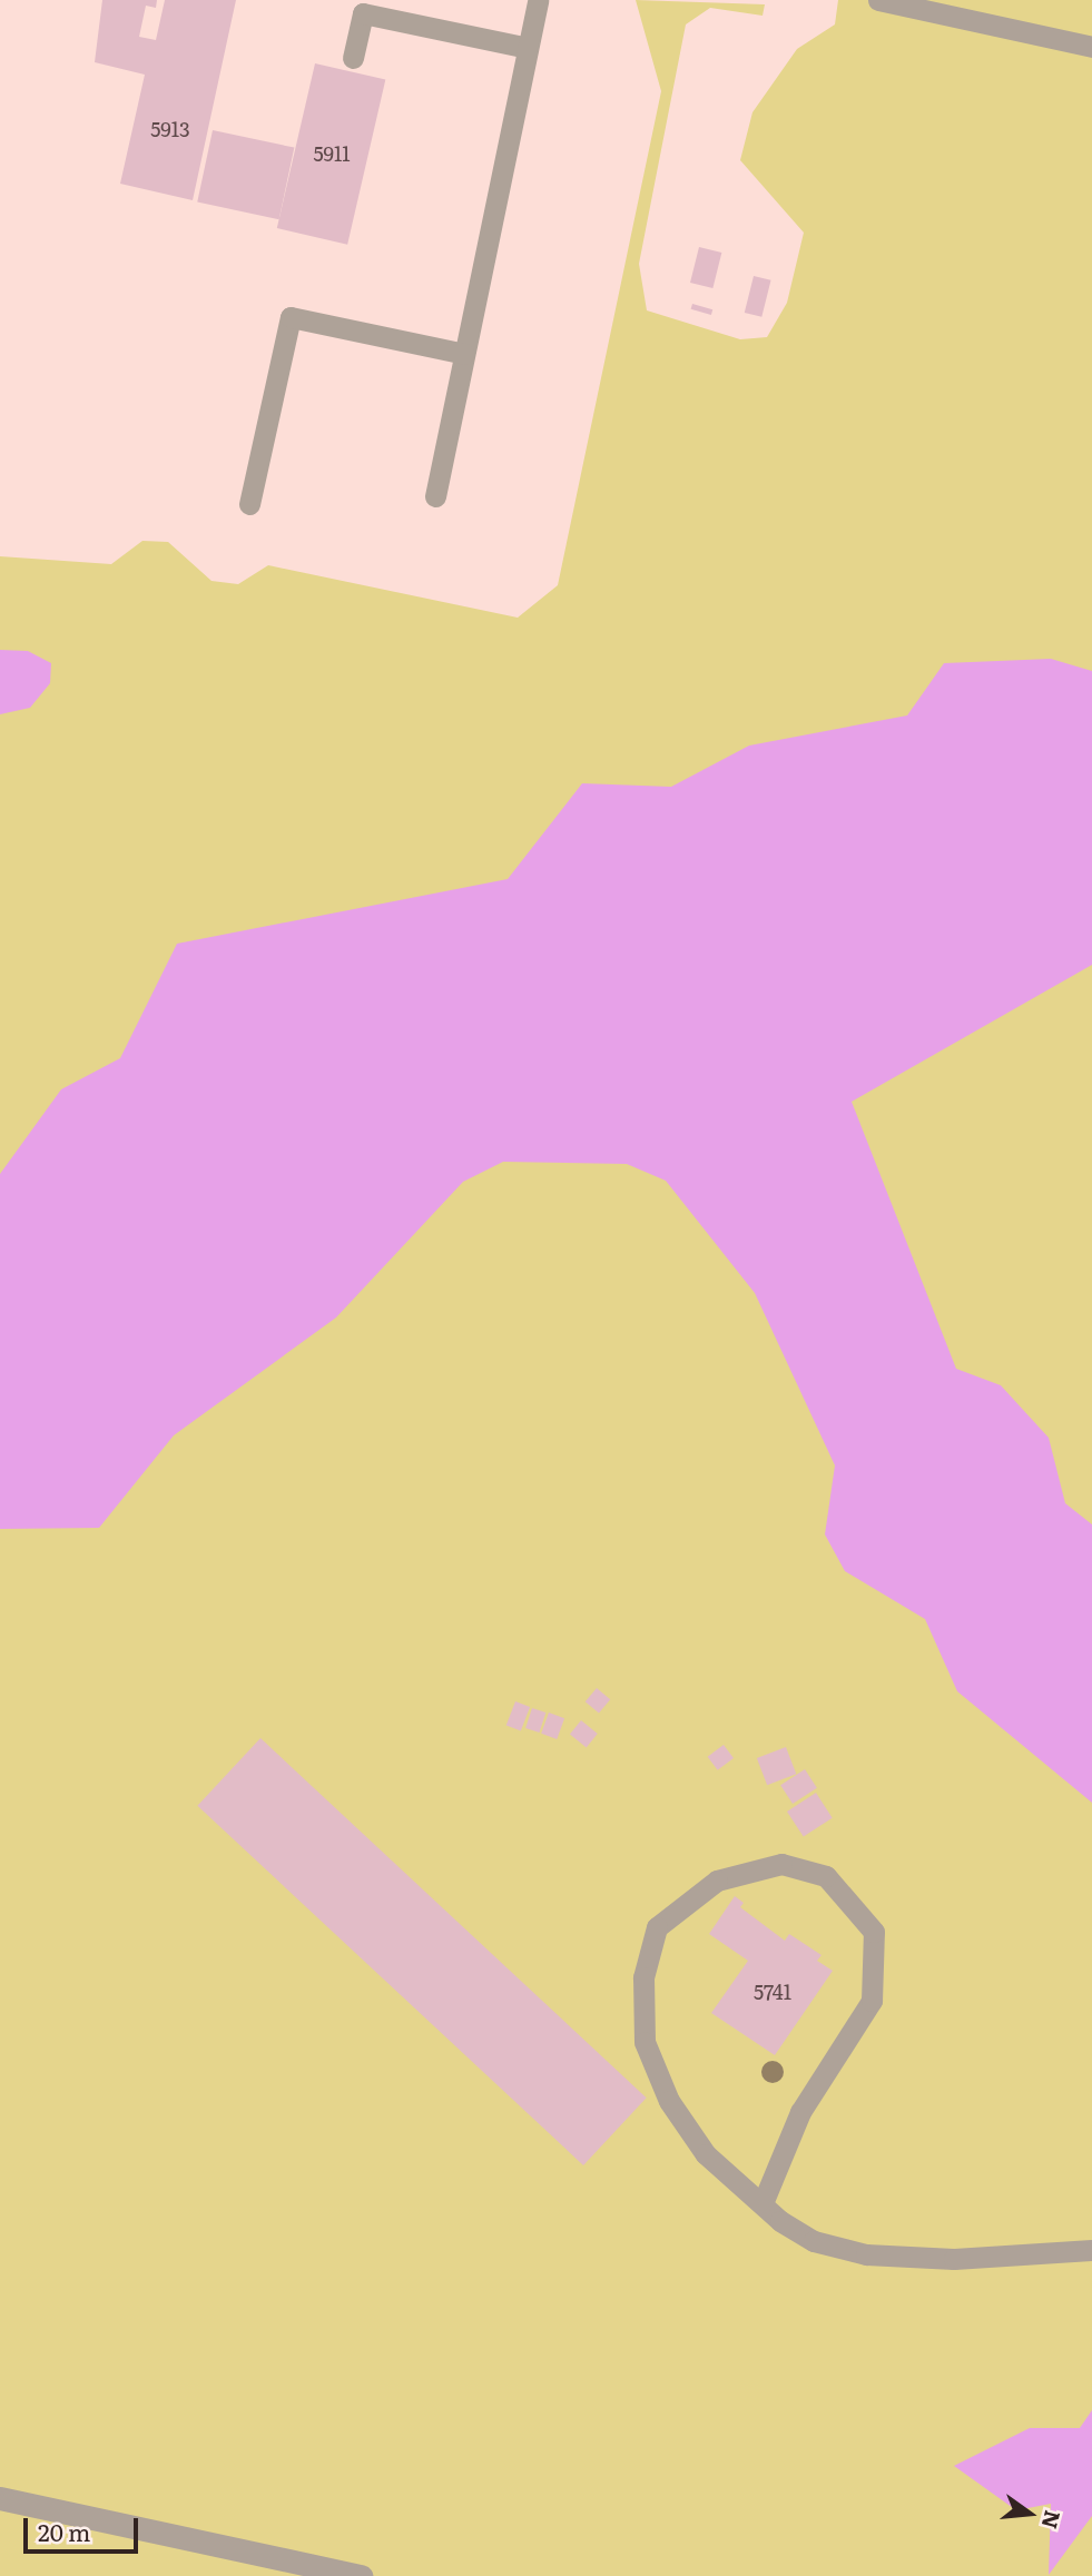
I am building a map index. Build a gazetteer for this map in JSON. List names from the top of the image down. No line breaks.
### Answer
{"house_numbers":["5913","5911","5741"],"scale_bar":"20 m","north":"right"}
